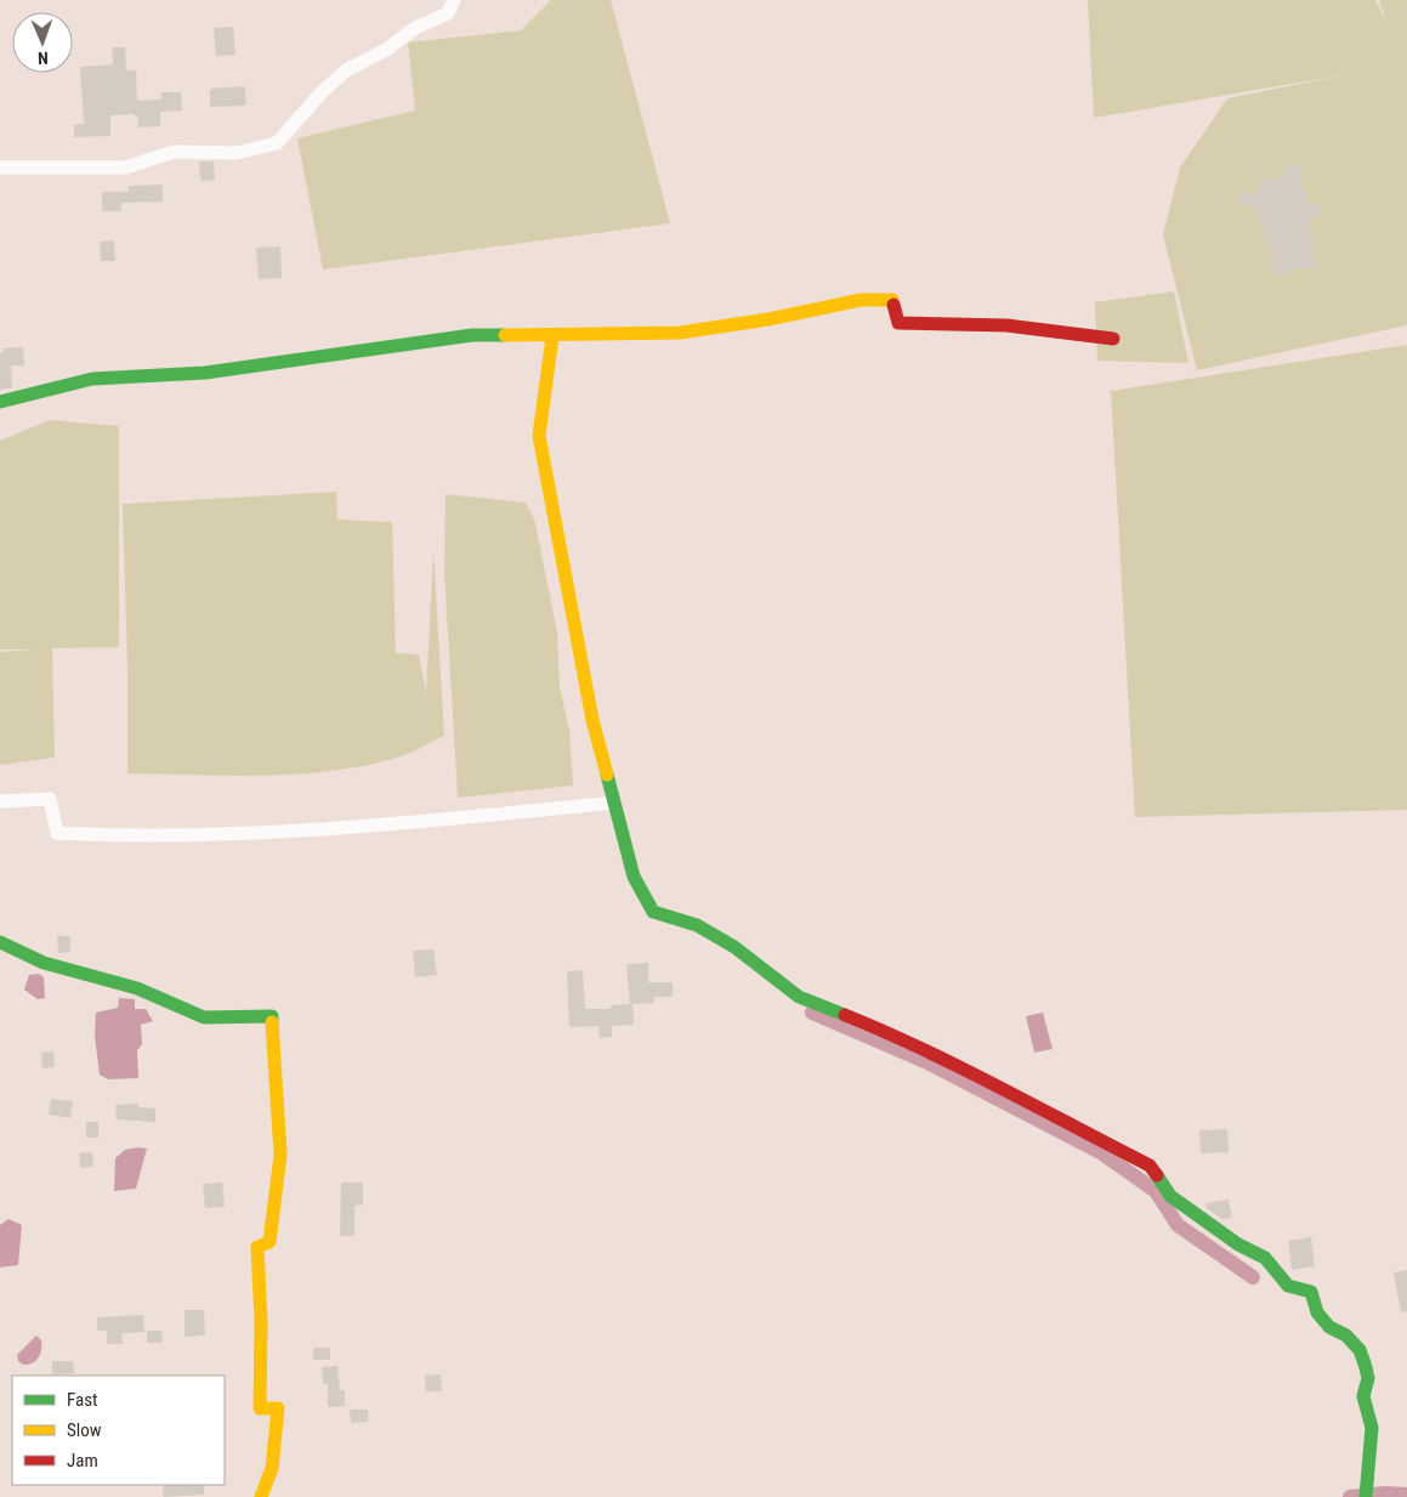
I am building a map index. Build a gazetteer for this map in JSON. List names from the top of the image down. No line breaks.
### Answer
{"legend":["Fast","Slow","Jam"],"north":"bottom"}
